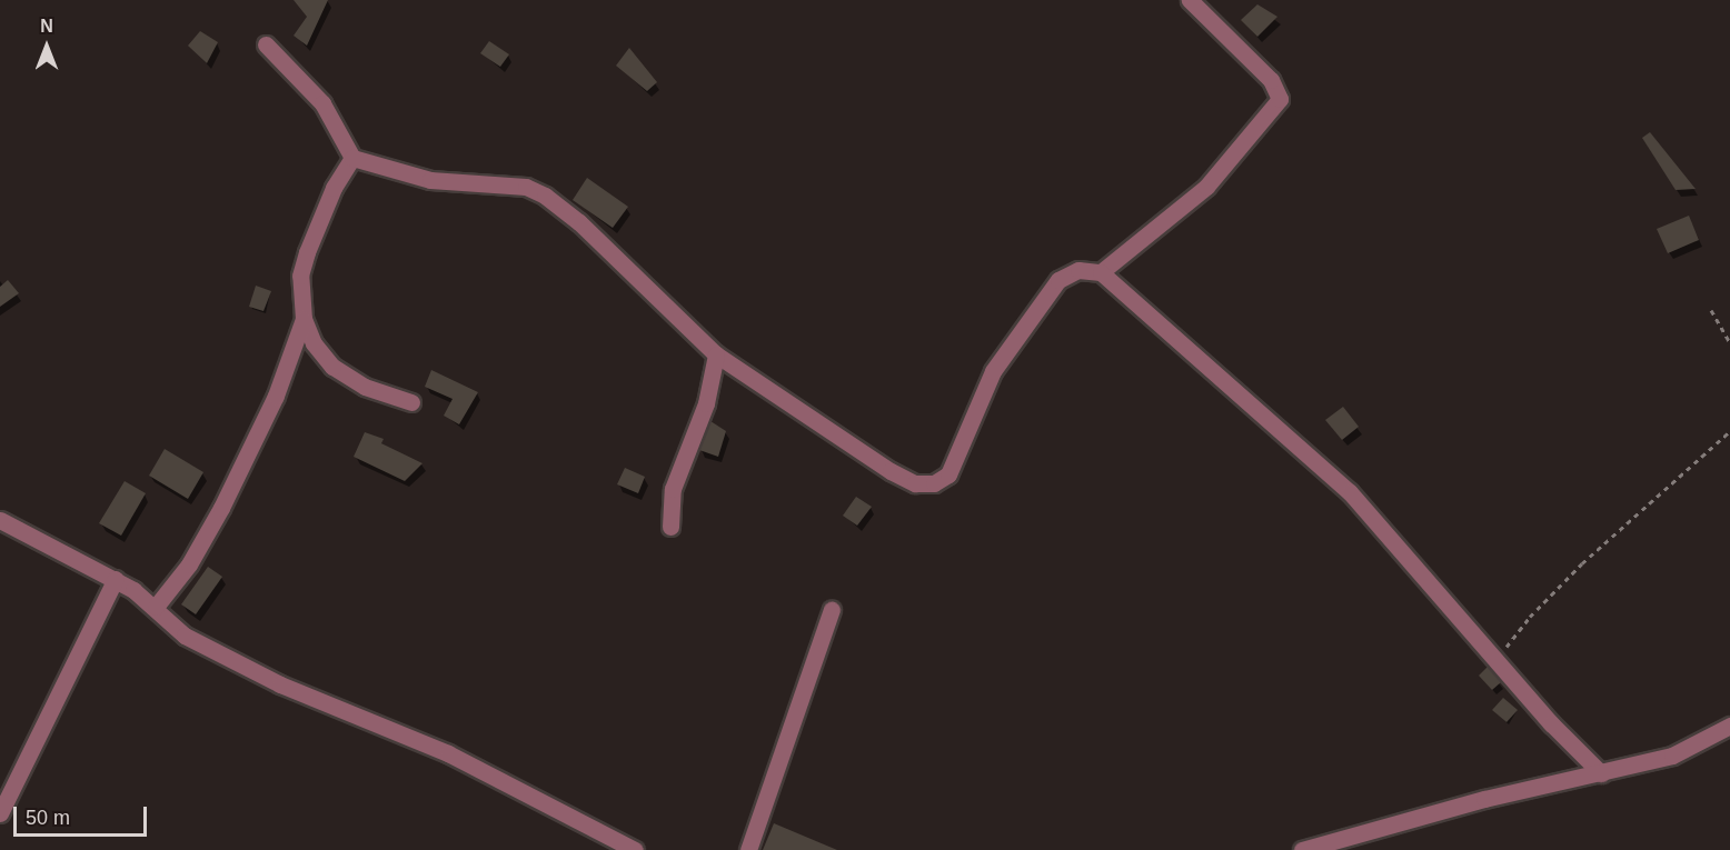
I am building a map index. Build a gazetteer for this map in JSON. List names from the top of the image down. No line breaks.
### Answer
{"scale_bar":"50 m","north":"top"}
